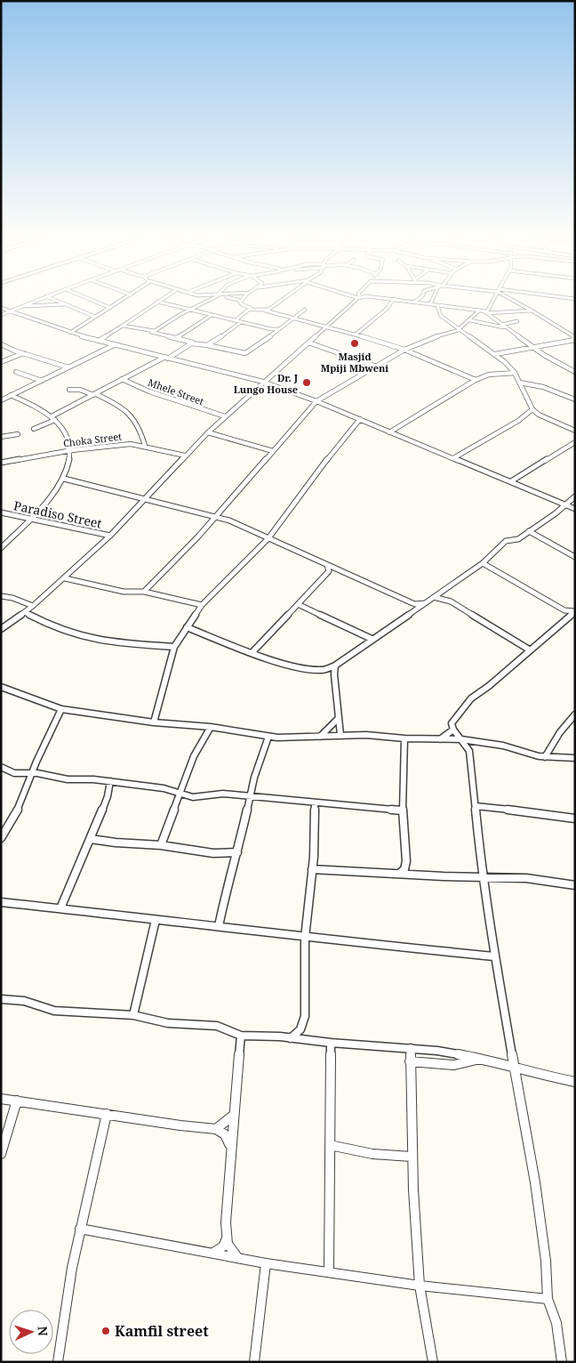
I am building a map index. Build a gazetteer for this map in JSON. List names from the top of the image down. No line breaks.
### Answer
{"streets":{"street":["Mhele Street","Choka Street","Paradiso Street"]},"places":["Masjid Mpiji Mbweni","Dr. J Lungo House","Kamfil street"],"north":"right"}
